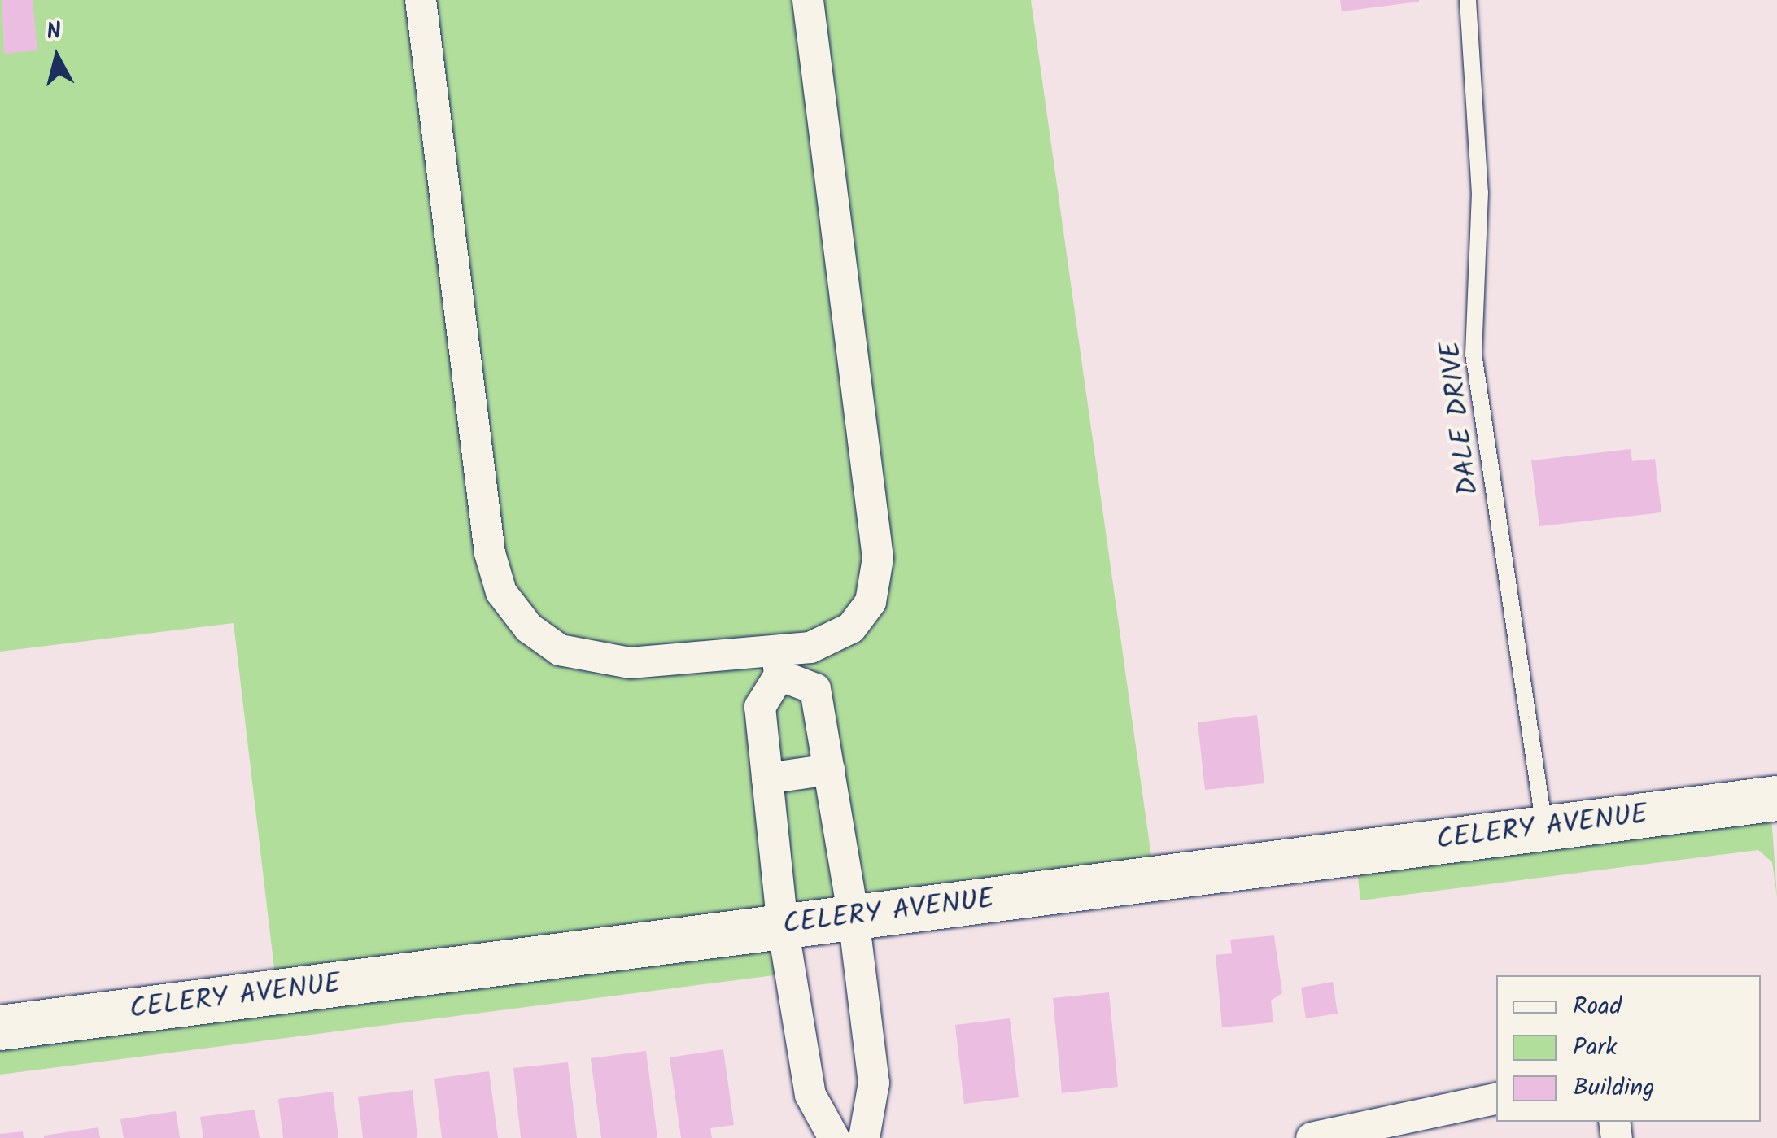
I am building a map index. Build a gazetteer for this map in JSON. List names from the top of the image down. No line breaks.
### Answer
{"streets":{"main road":["CELERY AVENUE"],"lane":["DALE DRIVE"]},"crossings":[["DALE DRIVE","CELERY AVENUE"]],"legend":["Road","Park","Building"],"north":"top"}
